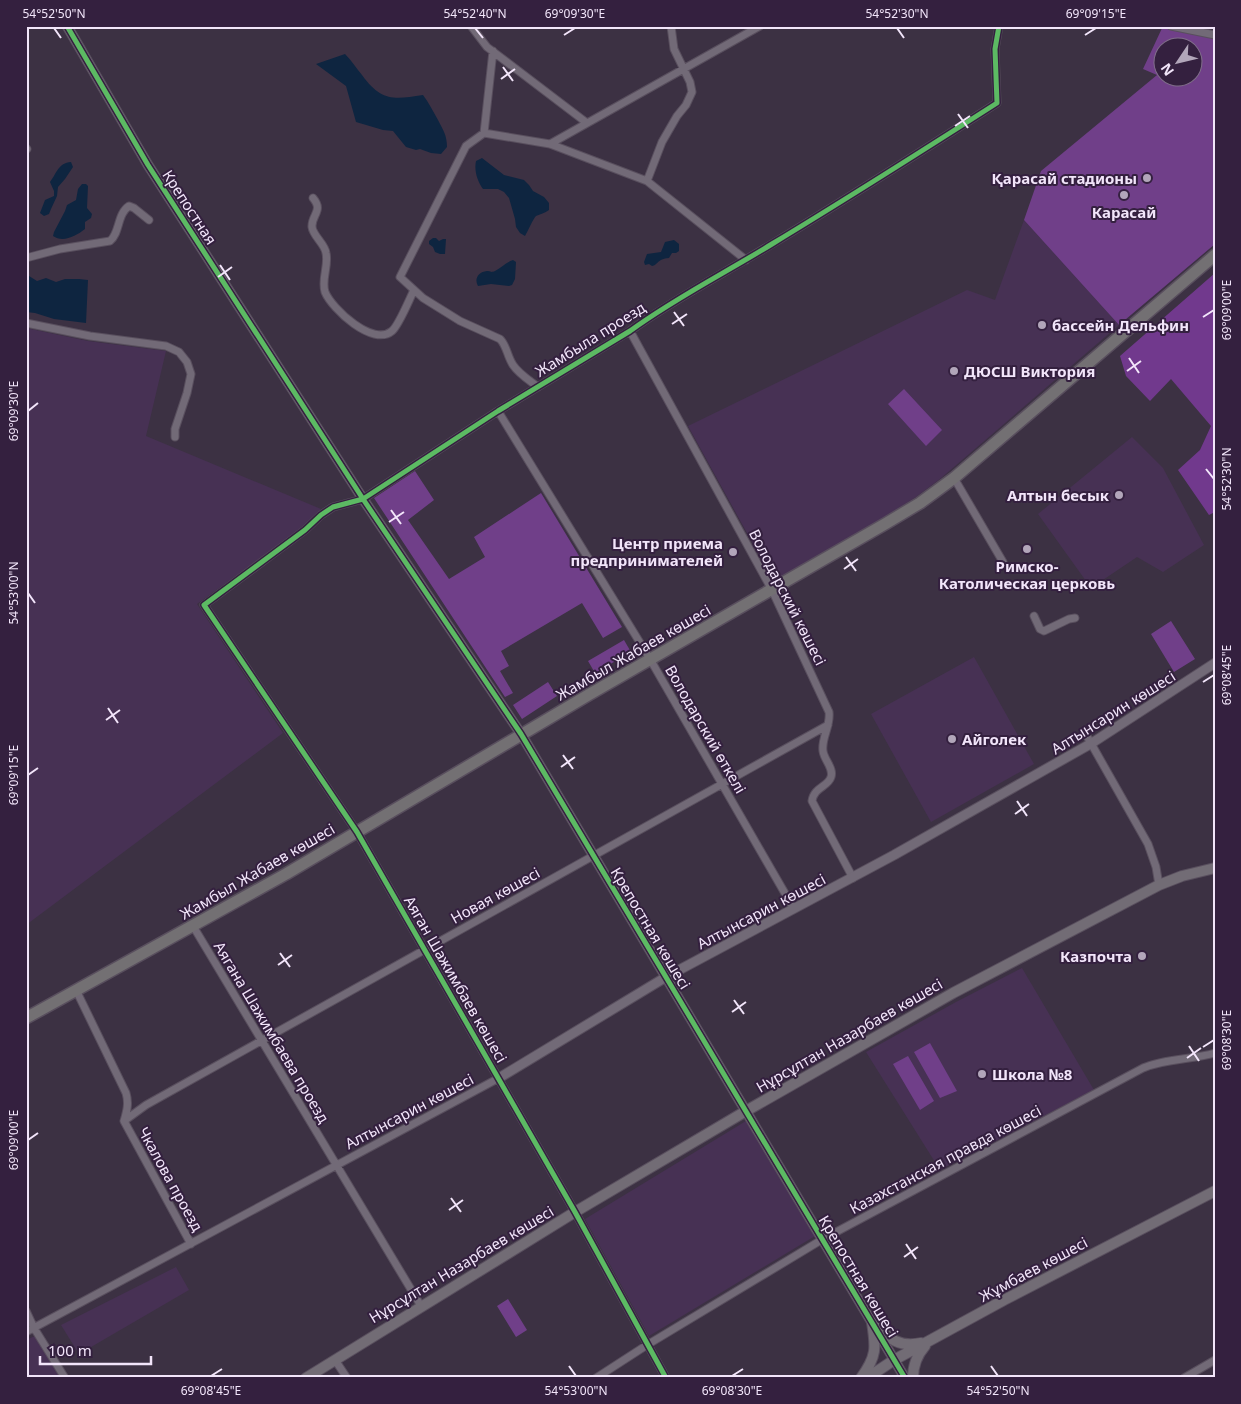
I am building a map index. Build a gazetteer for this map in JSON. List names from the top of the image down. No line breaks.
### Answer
{"streets":{"main road":["Жамбыл Жабаев көшесі","Нұрсұлтан Назарбаев көшесі","Жұмбаев көшесі"],"street":["Крепостная","Жамбыла проезд","Володарский көшесі","Алтынсарин көшесі","Володарский өткелі","Новая көшесі","Крепостная көшесі","Аяган Шажимбаев көшесі","Аягана Шажимбаева проезд","Казахстанская правда көшесі","Чкалова проезд"]},"crossings":[["Крепостная","Жамбыла проезд"],["Крепостная","Крепостная көшесі"],["Жамбыла проезд","Володарский көшесі"],["Жамбыла проезд","Володарский өткелі"],["Жамбыла проезд","Крепостная көшесі"],["Жамбыла проезд","Аяган Шажимбаев көшесі"],["Володарский көшесі","Жамбыл Жабаев көшесі"],["Володарский көшесі","Алтынсарин көшесі"],["Володарский көшесі","Новая көшесі"],["Жамбыл Жабаев көшесі","Володарский өткелі"],["Жамбыл Жабаев көшесі","Крепостная көшесі"],["Жамбыл Жабаев көшесі","Аяган Шажимбаев көшесі"],["Жамбыл Жабаев көшесі","Аягана Шажимбаева проезд"],["Жамбыл Жабаев көшесі","Чкалова проезд"],["Алтынсарин көшесі","Володарский өткелі"],["Алтынсарин көшесі","Крепостная көшесі"],["Алтынсарин көшесі","Аяган Шажимбаев көшесі"],["Алтынсарин көшесі","Аягана Шажимбаева проезд"],["Алтынсарин көшесі","Чкалова проезд"],["Володарский өткелі","Новая көшесі"],["Новая көшесі","Крепостная көшесі"],["Новая көшесі","Аяган Шажимбаев көшесі"],["Новая көшесі","Аягана Шажимбаева проезд"],["Новая көшесі","Чкалова проезд"],["Крепостная көшесі","Нұрсұлтан Назарбаев көшесі"],["Крепостная көшесі","Казахстанская правда көшесі"],["Крепостная көшесі","Жұмбаев көшесі"],["Аяган Шажимбаев көшесі","Нұрсұлтан Назарбаев көшесі"],["Аяган Шажимбаев көшесі","Казахстанская правда көшесі"],["Аягана Шажимбаева проезд","Нұрсұлтан Назарбаев көшесі"]],"places":["Қарасай стадионы","Карасай","бассейн Дельфин","ДЮСШ Виктория","Алтын бесык","Римско- Католическая церковь","Центр приема предпринимателей","Айголек","Казпочта","Школа №8"],"scale_bar":"100 m","north":"bottom left","coordinates":["54°52'50\"N","54°52'40\"N","69°09'30\"E","54°52'30\"N","69°09'15\"E","69°09'00\"E","54°53'00\"N","69°08'45\"E","69°08'30\"E"]}
